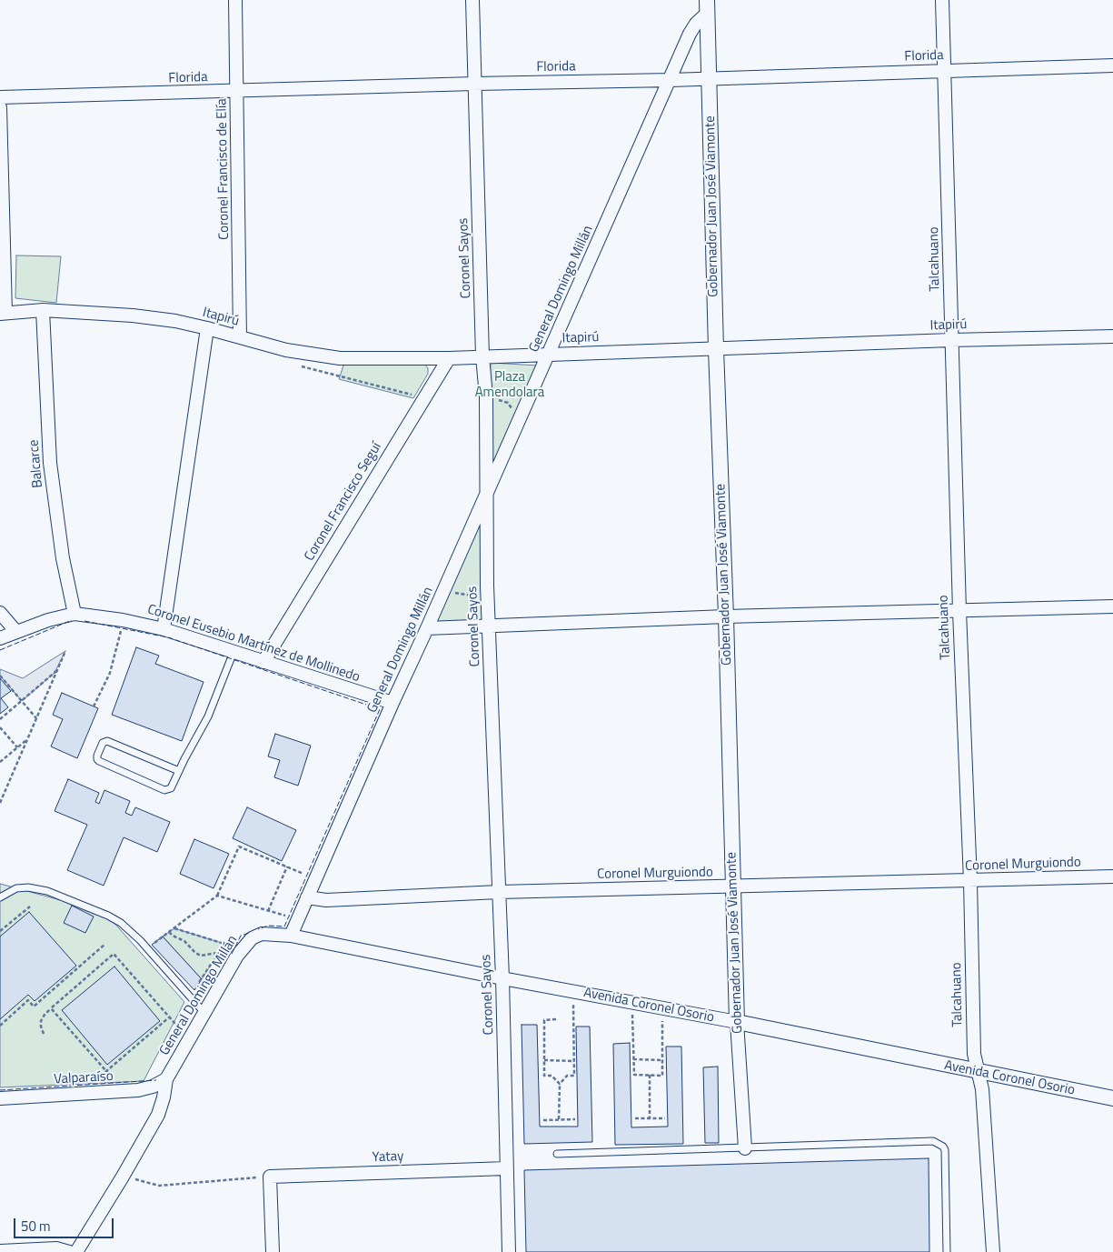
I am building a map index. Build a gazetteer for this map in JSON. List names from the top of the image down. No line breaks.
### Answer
{"streets":{"street":["Florida","Coronel Francisco de Elía","Gobernador Juan José Viamonte","Coronel Sayos","Talcahuano","General Domingo Millán","Itapirú","Balcarce","Coronel Francisco Seguí","Coronel Eusebio Martínez de Mollinedo","Coronel Murguiondo","Avenida Coronel Osorio","Valparaíso","Yatay"]},"crossings":[["Florida","Coronel Francisco de Elía"],["Florida","Gobernador Juan José Viamonte"],["Florida","Coronel Sayos"],["Florida","Talcahuano"],["Florida","General Domingo Millán"],["Coronel Francisco de Elía","Itapirú"],["Gobernador Juan José Viamonte","General Domingo Millán"],["Gobernador Juan José Viamonte","Itapirú"],["Gobernador Juan José Viamonte","Coronel Murguiondo"],["Gobernador Juan José Viamonte","Avenida Coronel Osorio"],["Coronel Sayos","General Domingo Millán"],["Coronel Sayos","Itapirú"],["Coronel Sayos","Coronel Murguiondo"],["Coronel Sayos","Avenida Coronel Osorio"],["Coronel Sayos","Yatay"],["Talcahuano","Itapirú"],["Talcahuano","Coronel Murguiondo"],["Talcahuano","Avenida Coronel Osorio"],["General Domingo Millán","Itapirú"],["General Domingo Millán","Coronel Eusebio Martínez de Mollinedo"],["General Domingo Millán","Coronel Murguiondo"],["General Domingo Millán","Avenida Coronel Osorio"],["General Domingo Millán","Valparaíso"],["Itapirú","Balcarce"],["Itapirú","Coronel Francisco Seguí"],["Balcarce","Coronel Eusebio Martínez de Mollinedo"],["Coronel Francisco Seguí","Coronel Eusebio Martínez de Mollinedo"]],"parks":["Plaza Amendolara"],"scale_bar":"50 m"}
